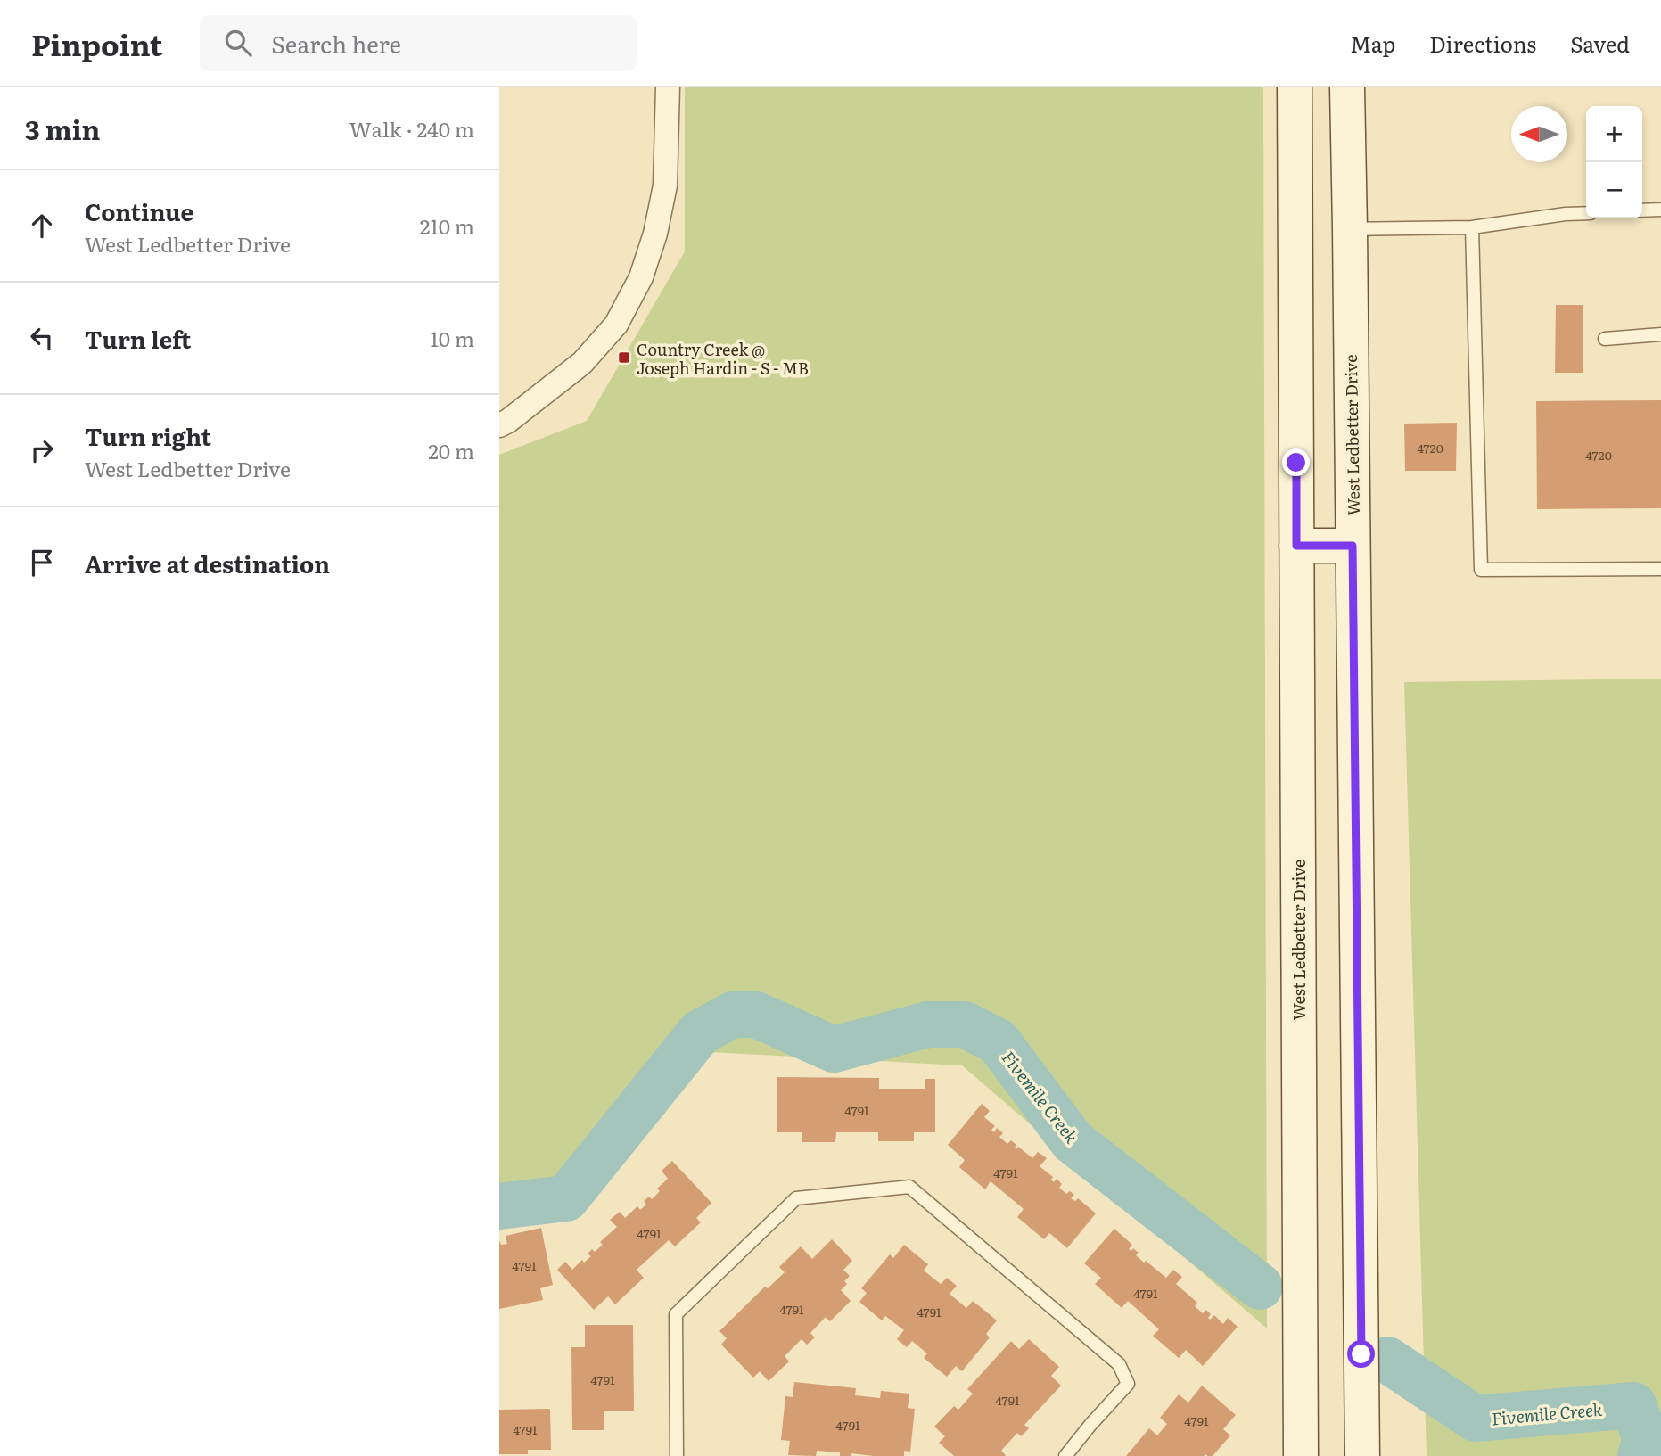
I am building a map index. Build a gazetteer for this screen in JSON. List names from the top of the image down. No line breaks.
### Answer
{"streets":{"main road":["West Ledbetter Drive"]},"water":["Fivemile Creek"],"places":{"transit":["Country Creek @ Joseph Hardin - S - MB"]},"house_numbers":["4720","4720","4791","4791","4791","4791","4791","4791","4791","4791","4791","4791","4791","4791"],"north":"left","page":{"header":"Pinpoint","search":"Search here","nav":["Map","Directions","Saved"],"heading":["3 min","Walk · 240 m"],"map_buttons":["+","−"],"list":[["Continue","West Ledbetter Drive","210 m"],["Turn left","10 m"],["Turn right","West Ledbetter Drive","20 m"],"Arrive at destination"]}}
